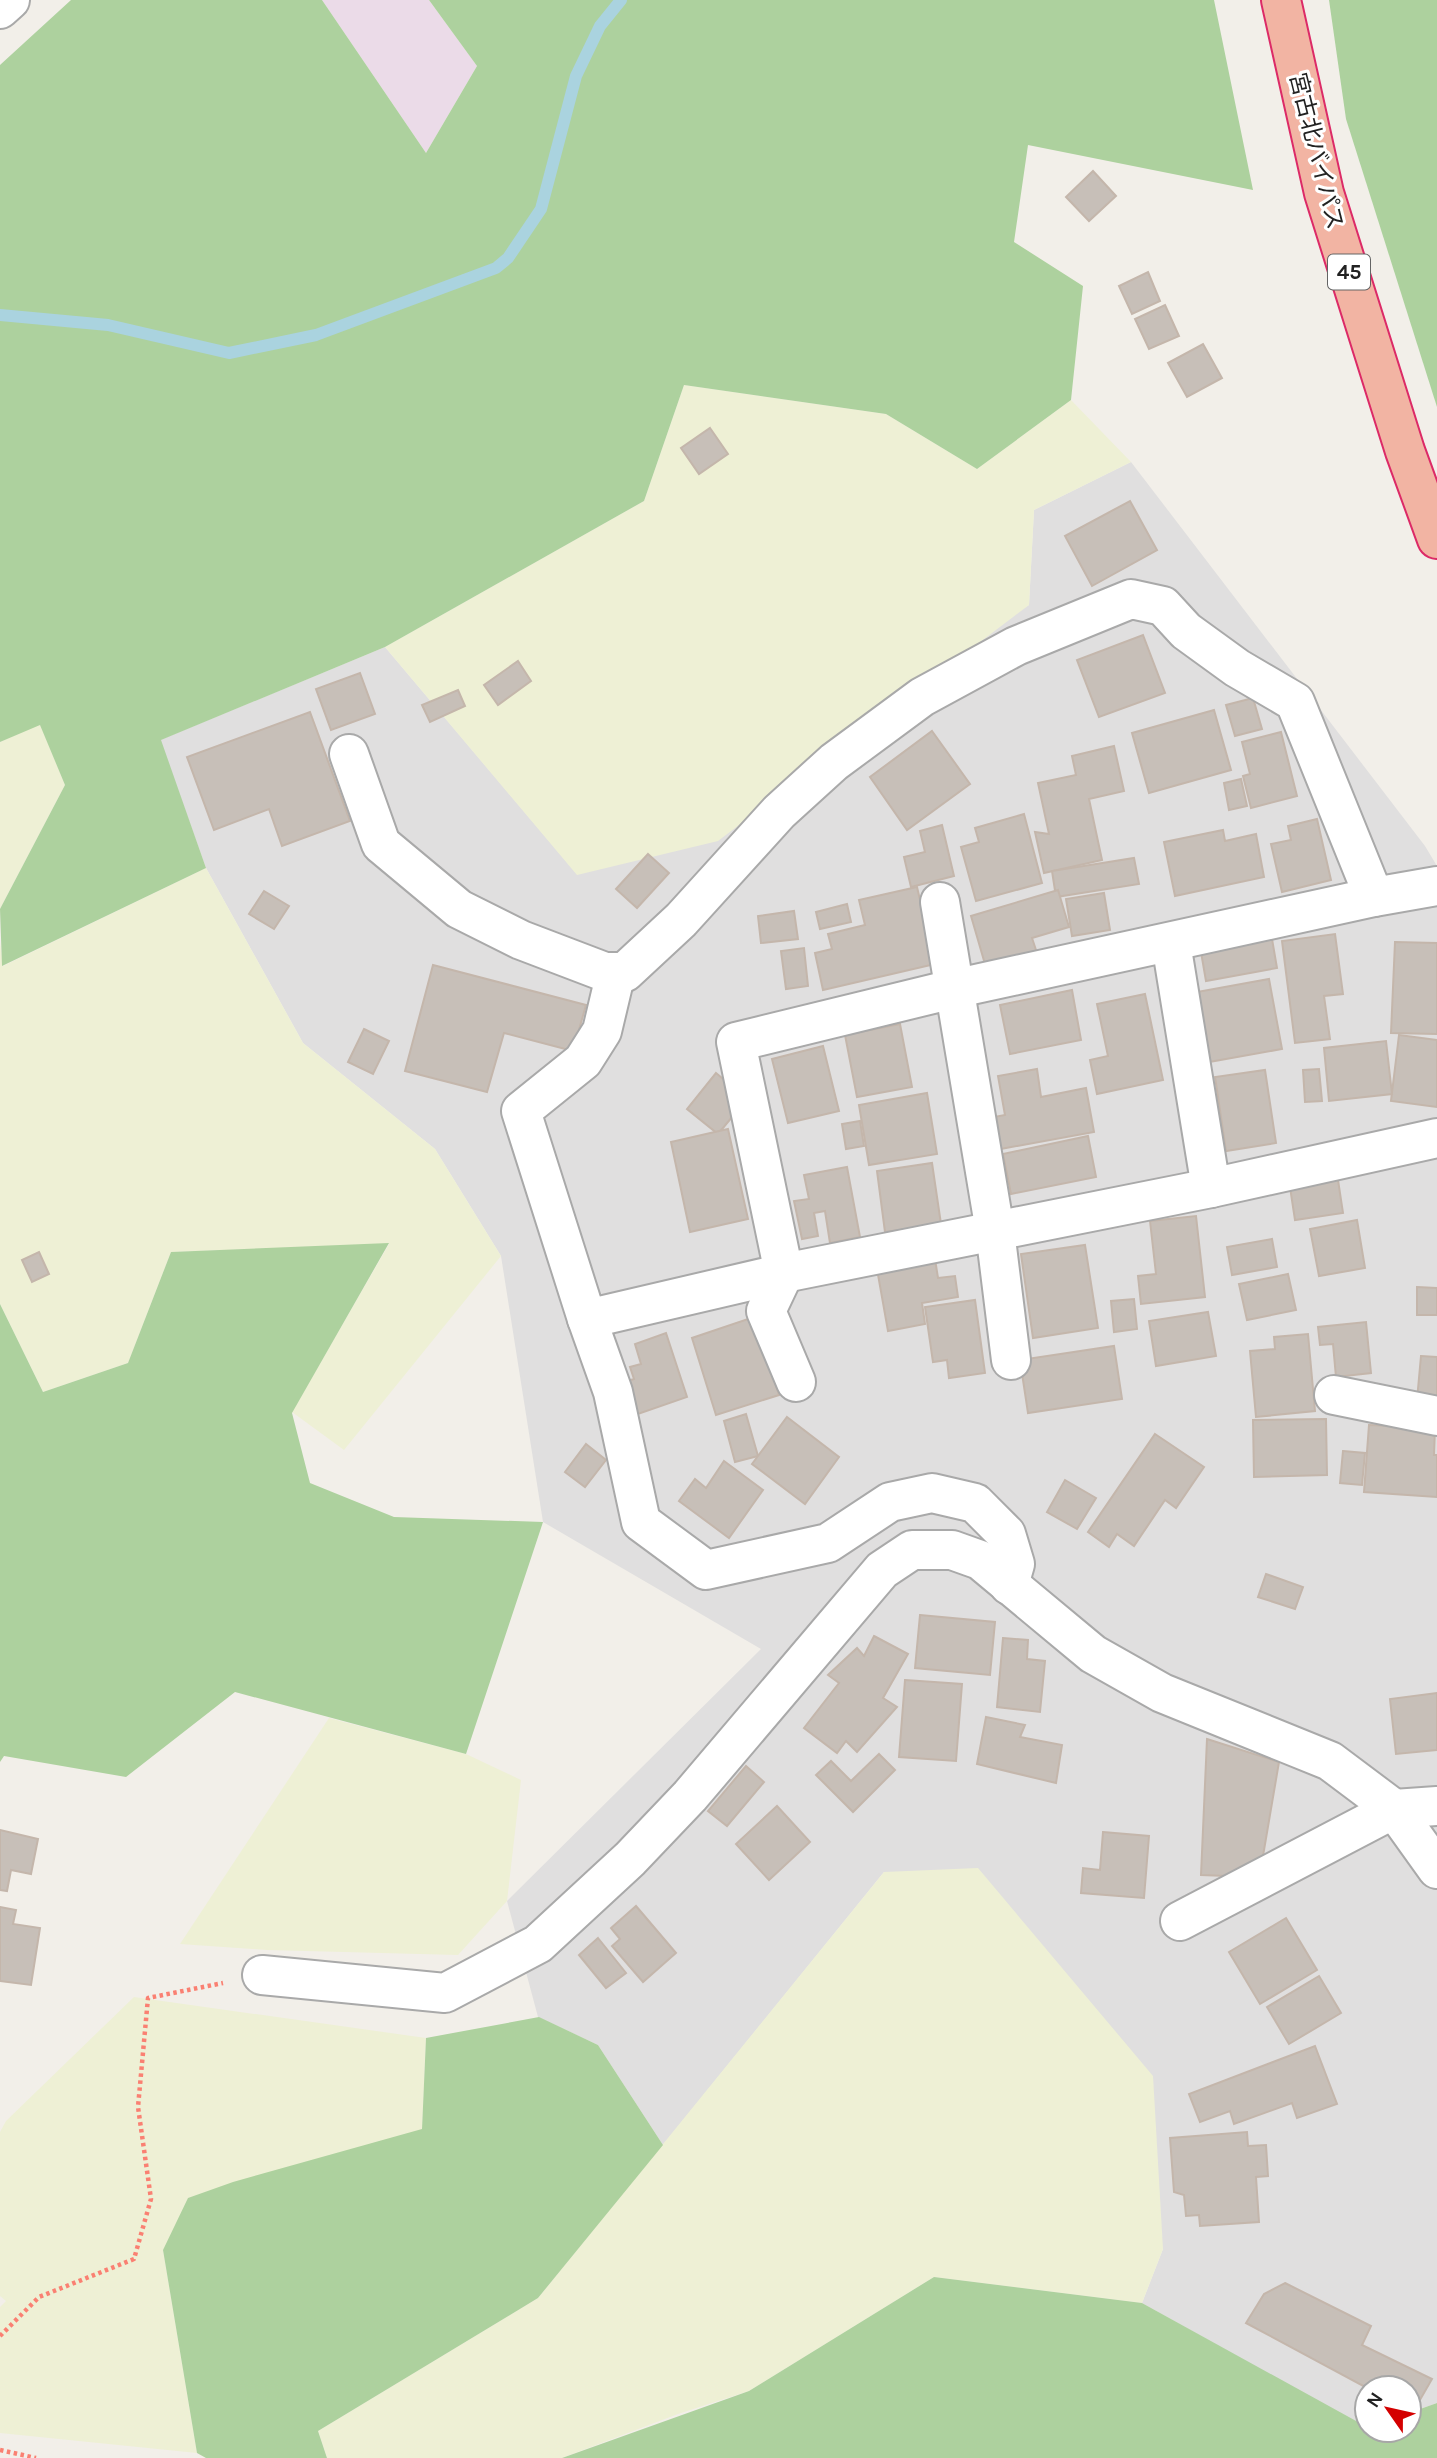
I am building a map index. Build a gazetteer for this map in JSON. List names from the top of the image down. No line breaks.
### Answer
{"streets":{"highway":["宮古北バイパス","45"]},"north":"top left"}
